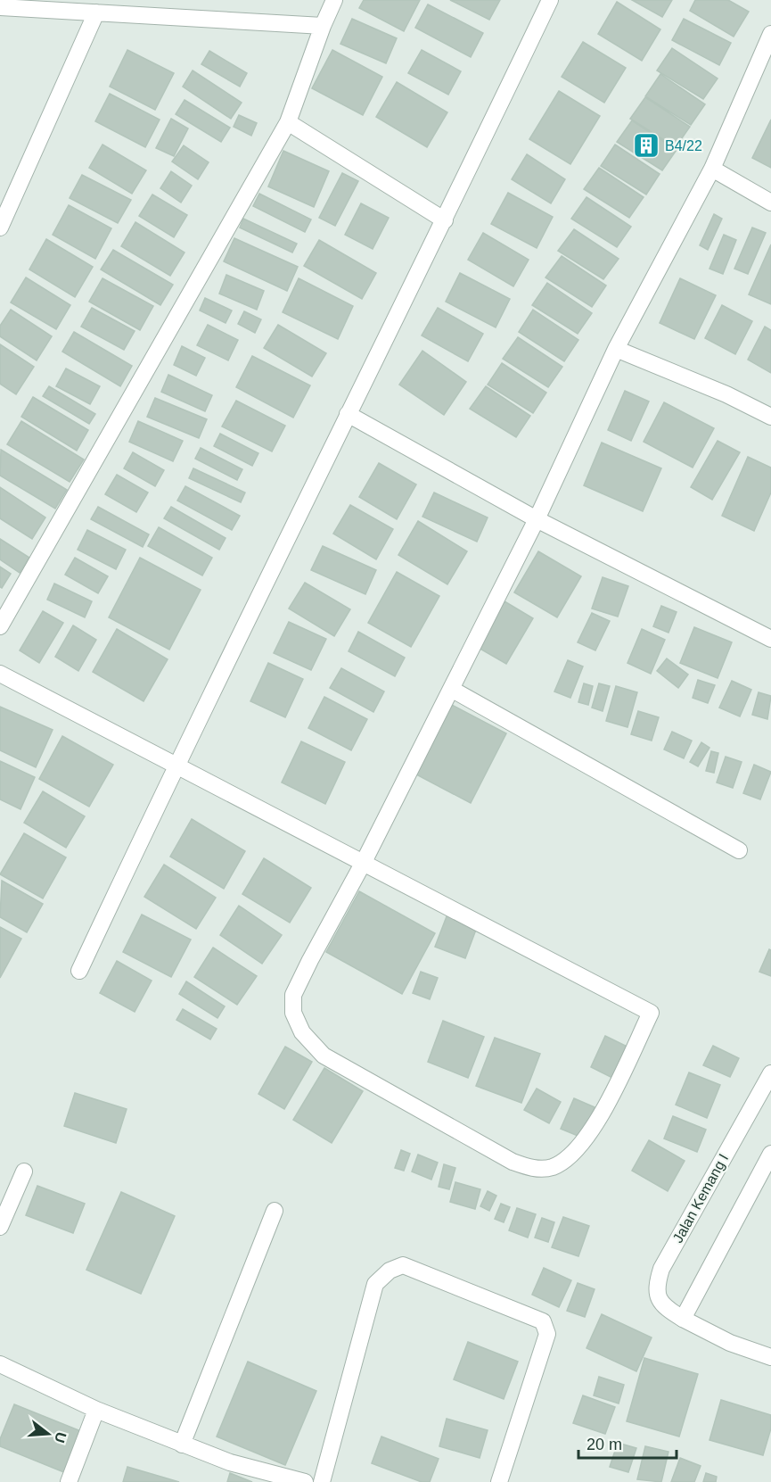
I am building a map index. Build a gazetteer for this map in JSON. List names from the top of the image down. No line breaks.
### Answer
{"streets":{"street":["Jalan Kemang I"]},"places":{"building":["B4/22"]},"scale_bar":"20 m","north":"right"}
